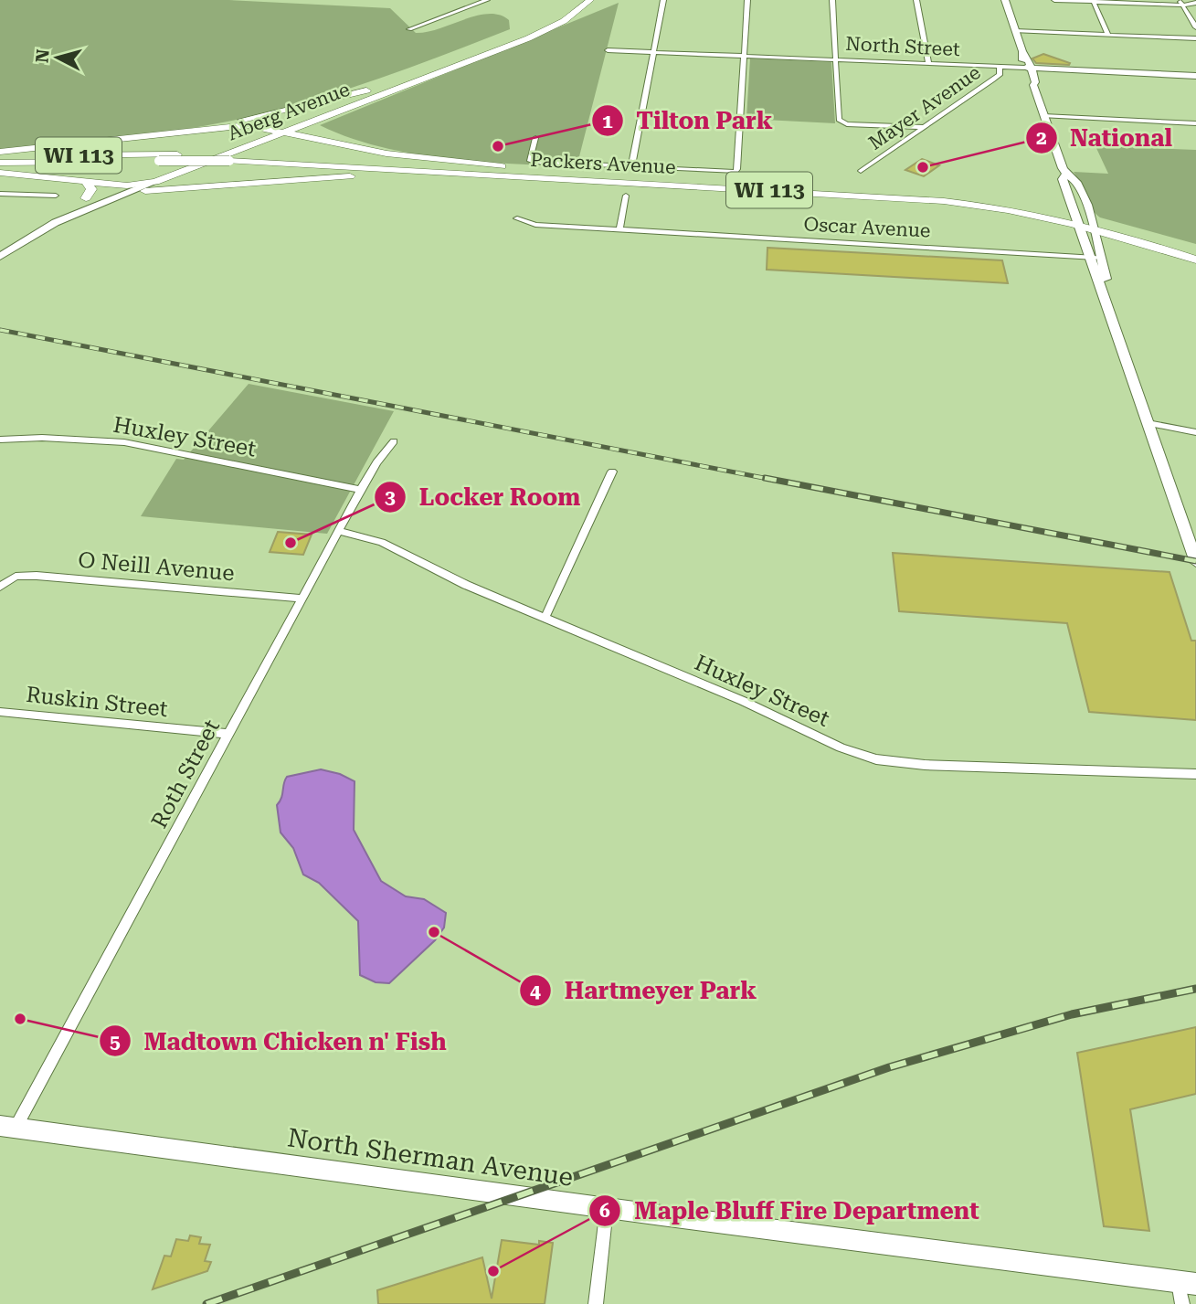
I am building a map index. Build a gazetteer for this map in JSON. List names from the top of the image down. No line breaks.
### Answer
{"streets":{"main road":["Aberg Avenue","WI 113","Packers Avenue"],"street":["North Street","Mayer Avenue","Oscar Avenue","Huxley Street","O Neill Avenue","Ruskin Street","Roth Street","North Sherman Avenue"]},"crossings":[["North Street","Mayer Avenue"],["Huxley Street","Roth Street"],["O Neill Avenue","Roth Street"],["Ruskin Street","Roth Street"],["Roth Street","North Sherman Avenue"]],"places":["Tilton Park","National","Locker Room","Hartmeyer Park","Madtown Chicken n' Fish","Maple Bluff Fire Department"],"north":"left"}
